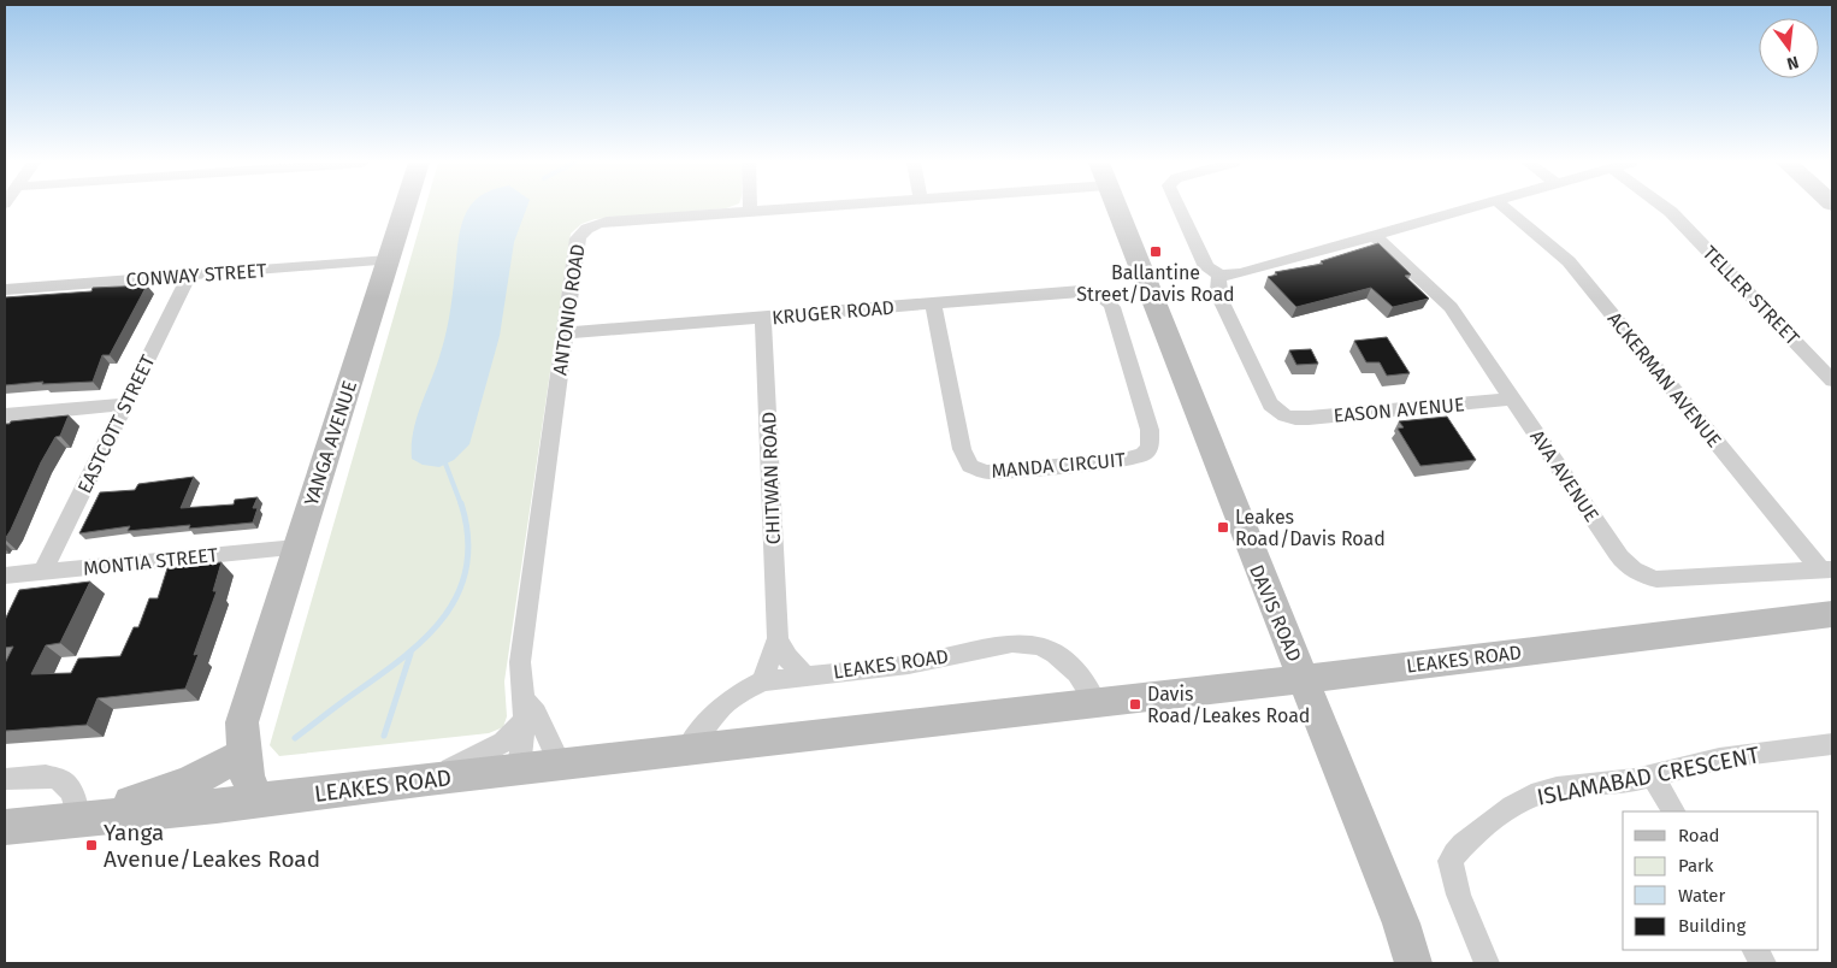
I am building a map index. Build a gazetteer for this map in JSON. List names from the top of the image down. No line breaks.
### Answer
{"streets":{"street":["CONWAY STREET","TELLER STREET","ANTONIO ROAD","KRUGER ROAD","ACKERMAN AVENUE","EASON AVENUE","EASTCOTT STREET","YANGA AVENUE","MANDA CIRCUIT","AVA AVENUE","CHITWAN ROAD","MONTIA STREET","DAVIS ROAD","LEAKES ROAD","ISLAMABAD CRESCENT"]},"crossings":[["CONWAY STREET","EASTCOTT STREET"],["CONWAY STREET","YANGA AVENUE"],["ANTONIO ROAD","KRUGER ROAD"],["ANTONIO ROAD","LEAKES ROAD"],["KRUGER ROAD","MANDA CIRCUIT"],["KRUGER ROAD","CHITWAN ROAD"],["ACKERMAN AVENUE","AVA AVENUE"],["EASON AVENUE","AVA AVENUE"],["EASTCOTT STREET","MONTIA STREET"],["YANGA AVENUE","MONTIA STREET"],["YANGA AVENUE","LEAKES ROAD"],["CHITWAN ROAD","LEAKES ROAD"],["DAVIS ROAD","LEAKES ROAD"]],"places":{"transit":["Ballantine Street/Davis Road","Leakes Road/Davis Road","Davis Road/Leakes Road","Yanga Avenue/Leakes Road"]},"legend":["Road","Park","Water","Building"],"north":"bottom"}
